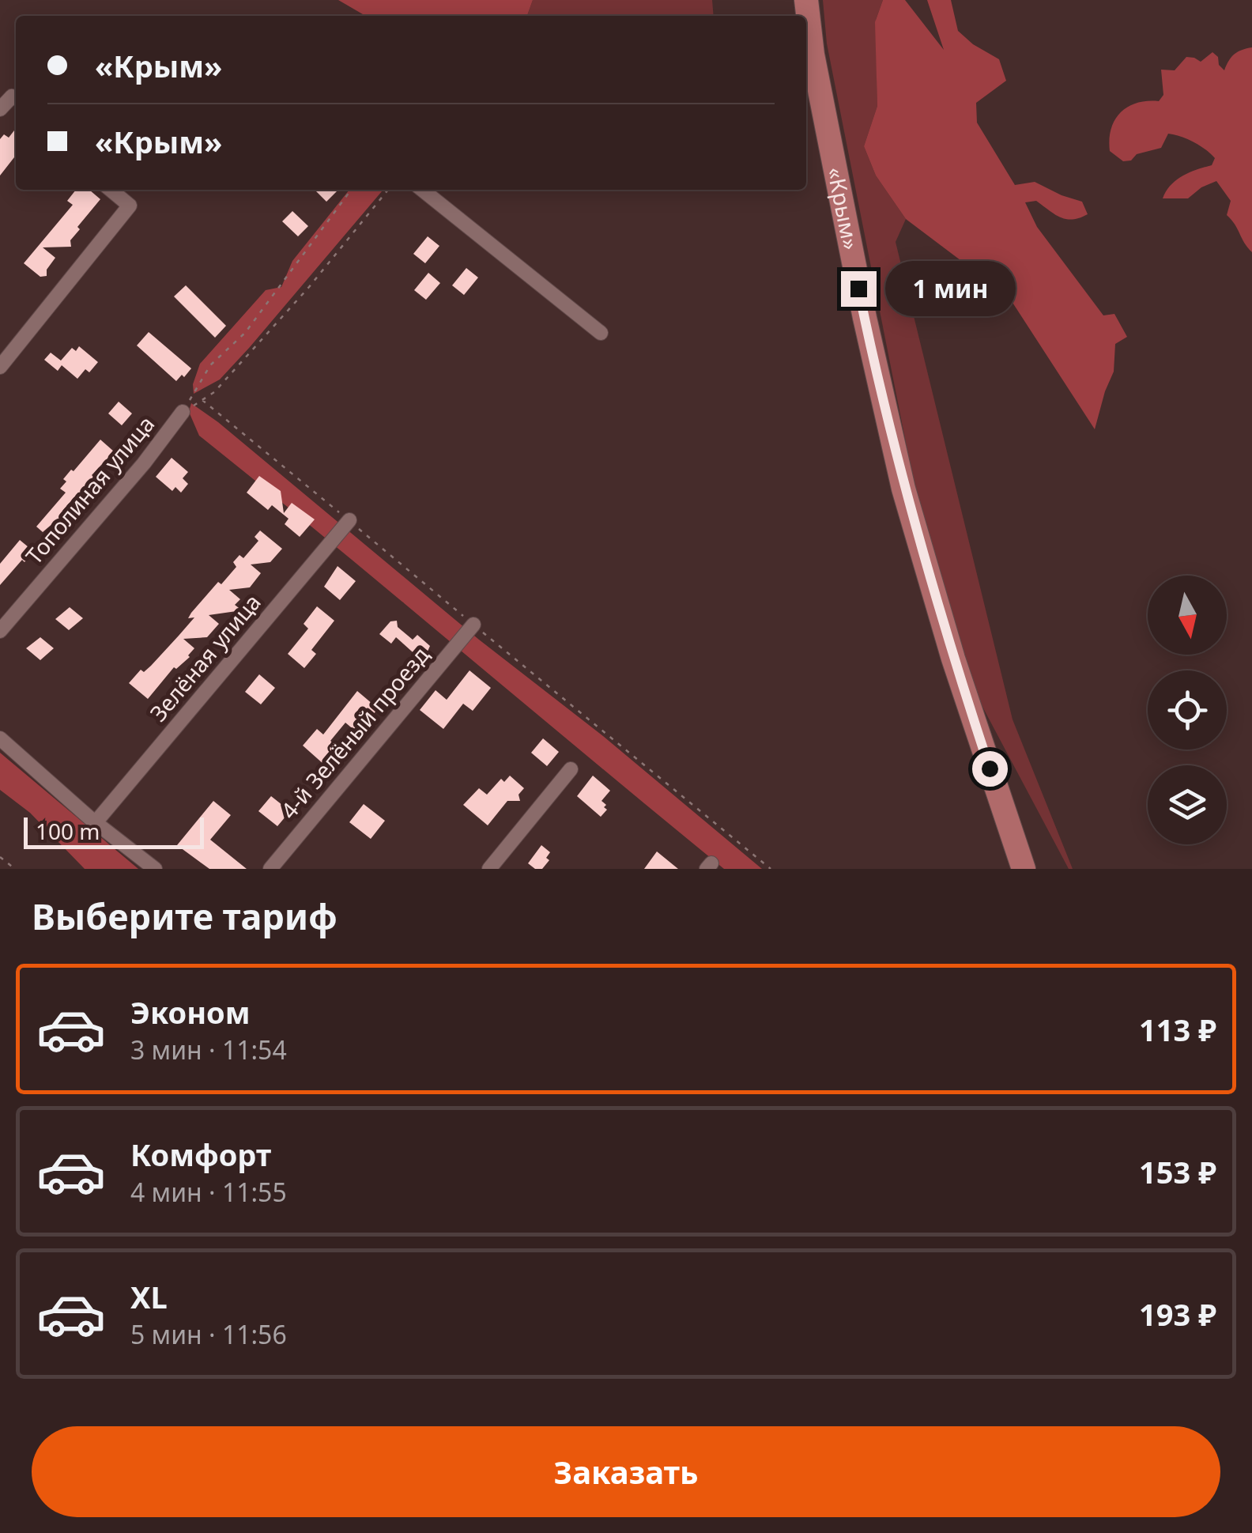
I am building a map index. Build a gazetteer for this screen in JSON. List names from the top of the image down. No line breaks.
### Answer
{"streets":{"highway":["«Крым»"],"street":["Тополиная улица","Зелёная улица","4-й Зелёный проезд"]},"scale_bar":"100 m","north":"bottom","page":{"banner":["«Крым»","«Крым»"],"bubble":"1 мин","scale":"100 m","heading":"Выберите тариф","list":[{"name":"Эконом","note":"3 мин · 11:54","value":"113 ₽"},{"name":"Комфорт","note":"4 мин · 11:55","value":"153 ₽"},{"name":"XL","note":"5 мин · 11:56","value":"193 ₽"}],"buttons":"Заказать"}}
